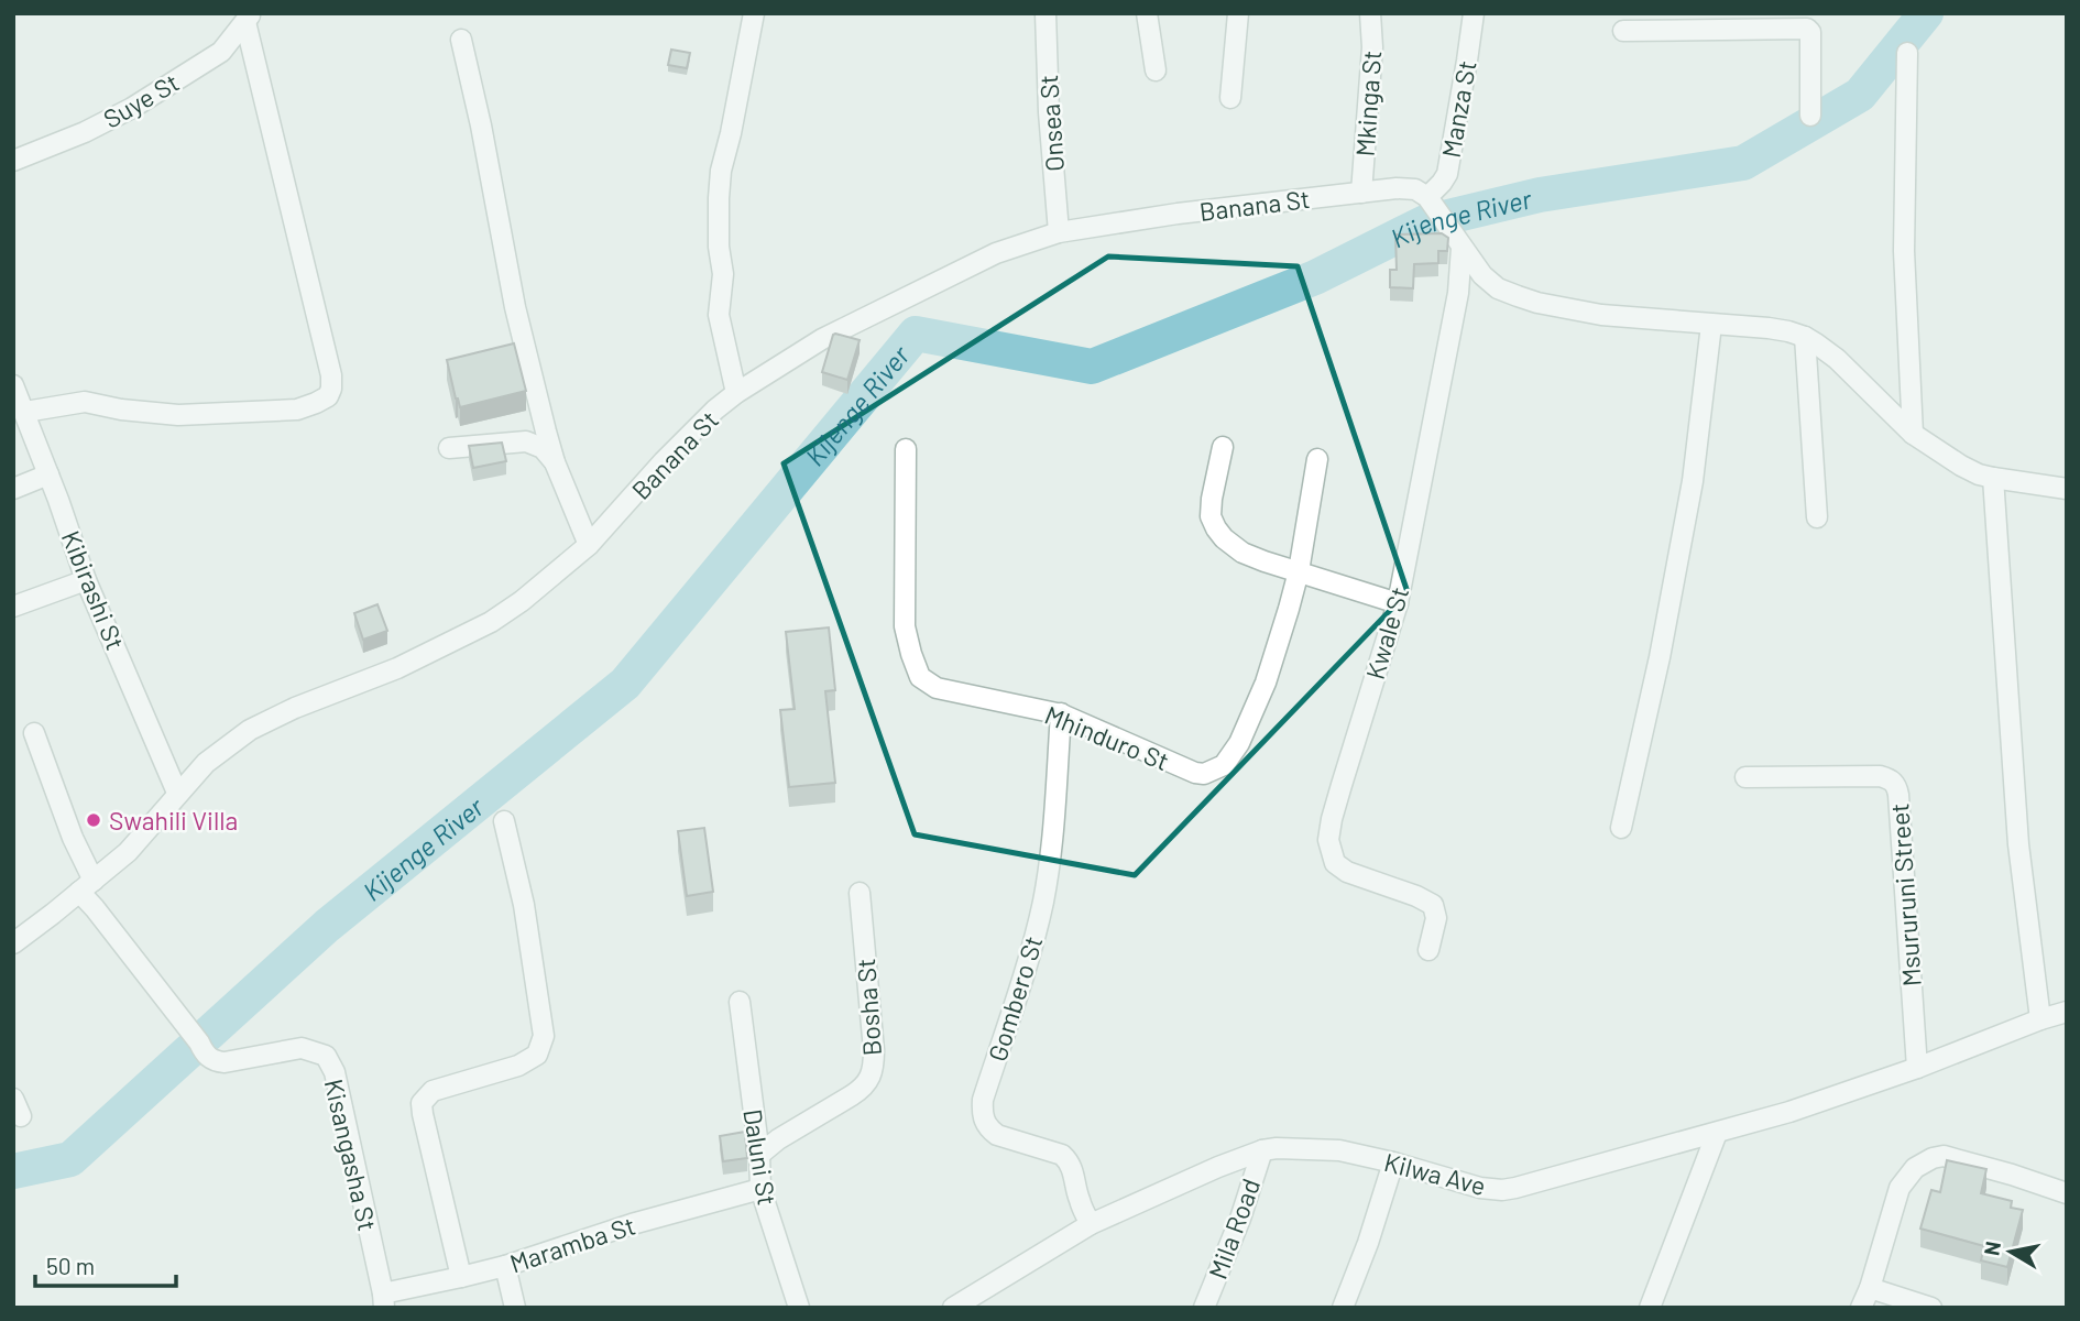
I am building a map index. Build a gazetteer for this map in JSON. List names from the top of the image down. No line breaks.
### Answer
{"streets":{"street":["Suye St","Mkinga St","Manza St","Onsea St","Banana St","Kibirashi St","Kwale St","Mhinduro St","Msururuni Street","Gombero St","Bosha St","Kisangasha St","Daluni St","Kilwa Ave","Mila Road","Maramba St"]},"crossings":[["Mkinga St","Banana St"],["Manza St","Banana St"],["Onsea St","Banana St"],["Banana St","Kibirashi St"],["Banana St","Kisangasha St"],["Mhinduro St","Gombero St"],["Msururuni Street","Kilwa Ave"],["Gombero St","Kilwa Ave"],["Bosha St","Daluni St"],["Kisangasha St","Maramba St"],["Daluni St","Maramba St"],["Kilwa Ave","Mila Road"]],"water":["Kijenge River"],"places":["Swahili Villa"],"scale_bar":"50 m","north":"left"}
